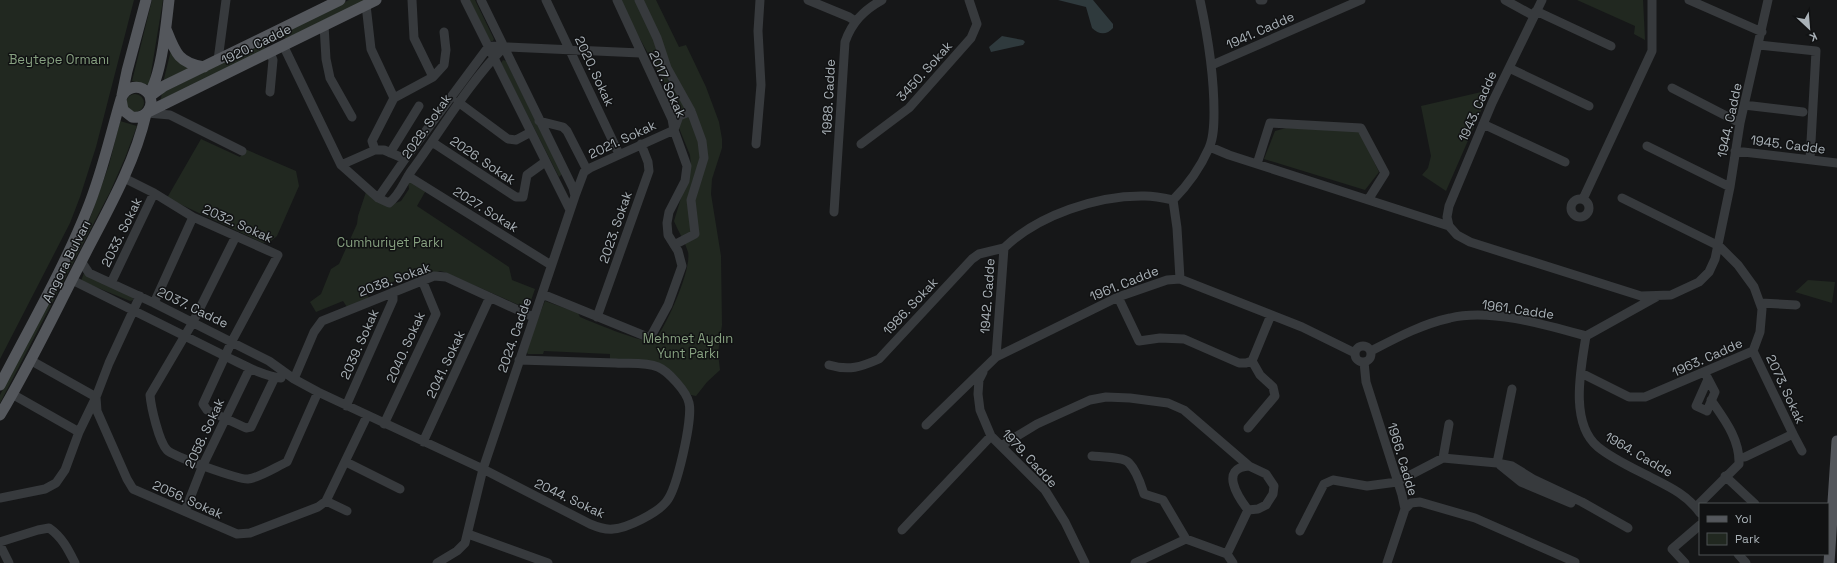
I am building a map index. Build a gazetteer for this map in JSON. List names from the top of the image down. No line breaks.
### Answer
{"streets":{"main road":["1920. Cadde","Angora Bulvarı"],"street":["1941. Cadde","2020. Sokak","3450. Sokak","2017. Sokak","1988. Cadde","1943. Cadde","1944. Cadde","2028. Sokak","2021. Sokak","1945. Cadde","2026. Sokak","2027. Sokak","2032. Sokak","2023. Sokak","2033. Sokak","2038. Sokak","1961. Cadde","1942. Cadde","1986. Sokak","2037. Cadde","2024. Cadde","2039. Sokak","2040. Sokak","1963. Cadde","2041. Sokak","2073. Sokak","2058. Sokak","1964. Cadde","1979. Cadde","1966. Cadde","2044. Sokak","2056. Sokak"]},"crossings":[["1920. Cadde","Angora Bulvarı"],["2020. Sokak","2021. Sokak"],["2017. Sokak","2021. Sokak"],["2017. Sokak","2023. Sokak"],["2017. Sokak","2024. Cadde"],["1944. Cadde","1945. Cadde"],["1944. Cadde","1963. Cadde"],["2028. Sokak","2026. Sokak"],["2028. Sokak","2027. Sokak"],["2021. Sokak","2023. Sokak"],["2021. Sokak","2024. Cadde"],["2027. Sokak","2024. Cadde"],["2032. Sokak","2033. Sokak"],["2032. Sokak","Angora Bulvarı"],["2032. Sokak","2037. Cadde"],["2033. Sokak","2037. Cadde"],["Angora Bulvarı","2037. Cadde"],["2038. Sokak","2037. Cadde"],["2038. Sokak","2024. Cadde"],["2038. Sokak","2039. Sokak"],["2038. Sokak","2040. Sokak"],["2038. Sokak","2041. Sokak"],["1961. Cadde","1942. Cadde"],["1961. Cadde","1964. Cadde"],["1961. Cadde","1979. Cadde"],["1961. Cadde","1966. Cadde"],["1942. Cadde","1986. Sokak"],["2037. Cadde","2024. Cadde"],["2037. Cadde","2039. Sokak"],["2037. Cadde","2040. Sokak"],["2037. Cadde","2041. Sokak"],["2037. Cadde","2058. Sokak"],["2037. Cadde","2044. Sokak"],["2037. Cadde","2056. Sokak"],["2024. Cadde","2044. Sokak"],["1963. Cadde","2073. Sokak"],["1963. Cadde","1964. Cadde"],["2058. Sokak","2056. Sokak"]],"parks":["Beytepe Ormanı","Cumhuriyet Parkı","Mehmet Aydın Yunt Parkı"],"legend":["Yol","Park"],"north":"bottom right"}
